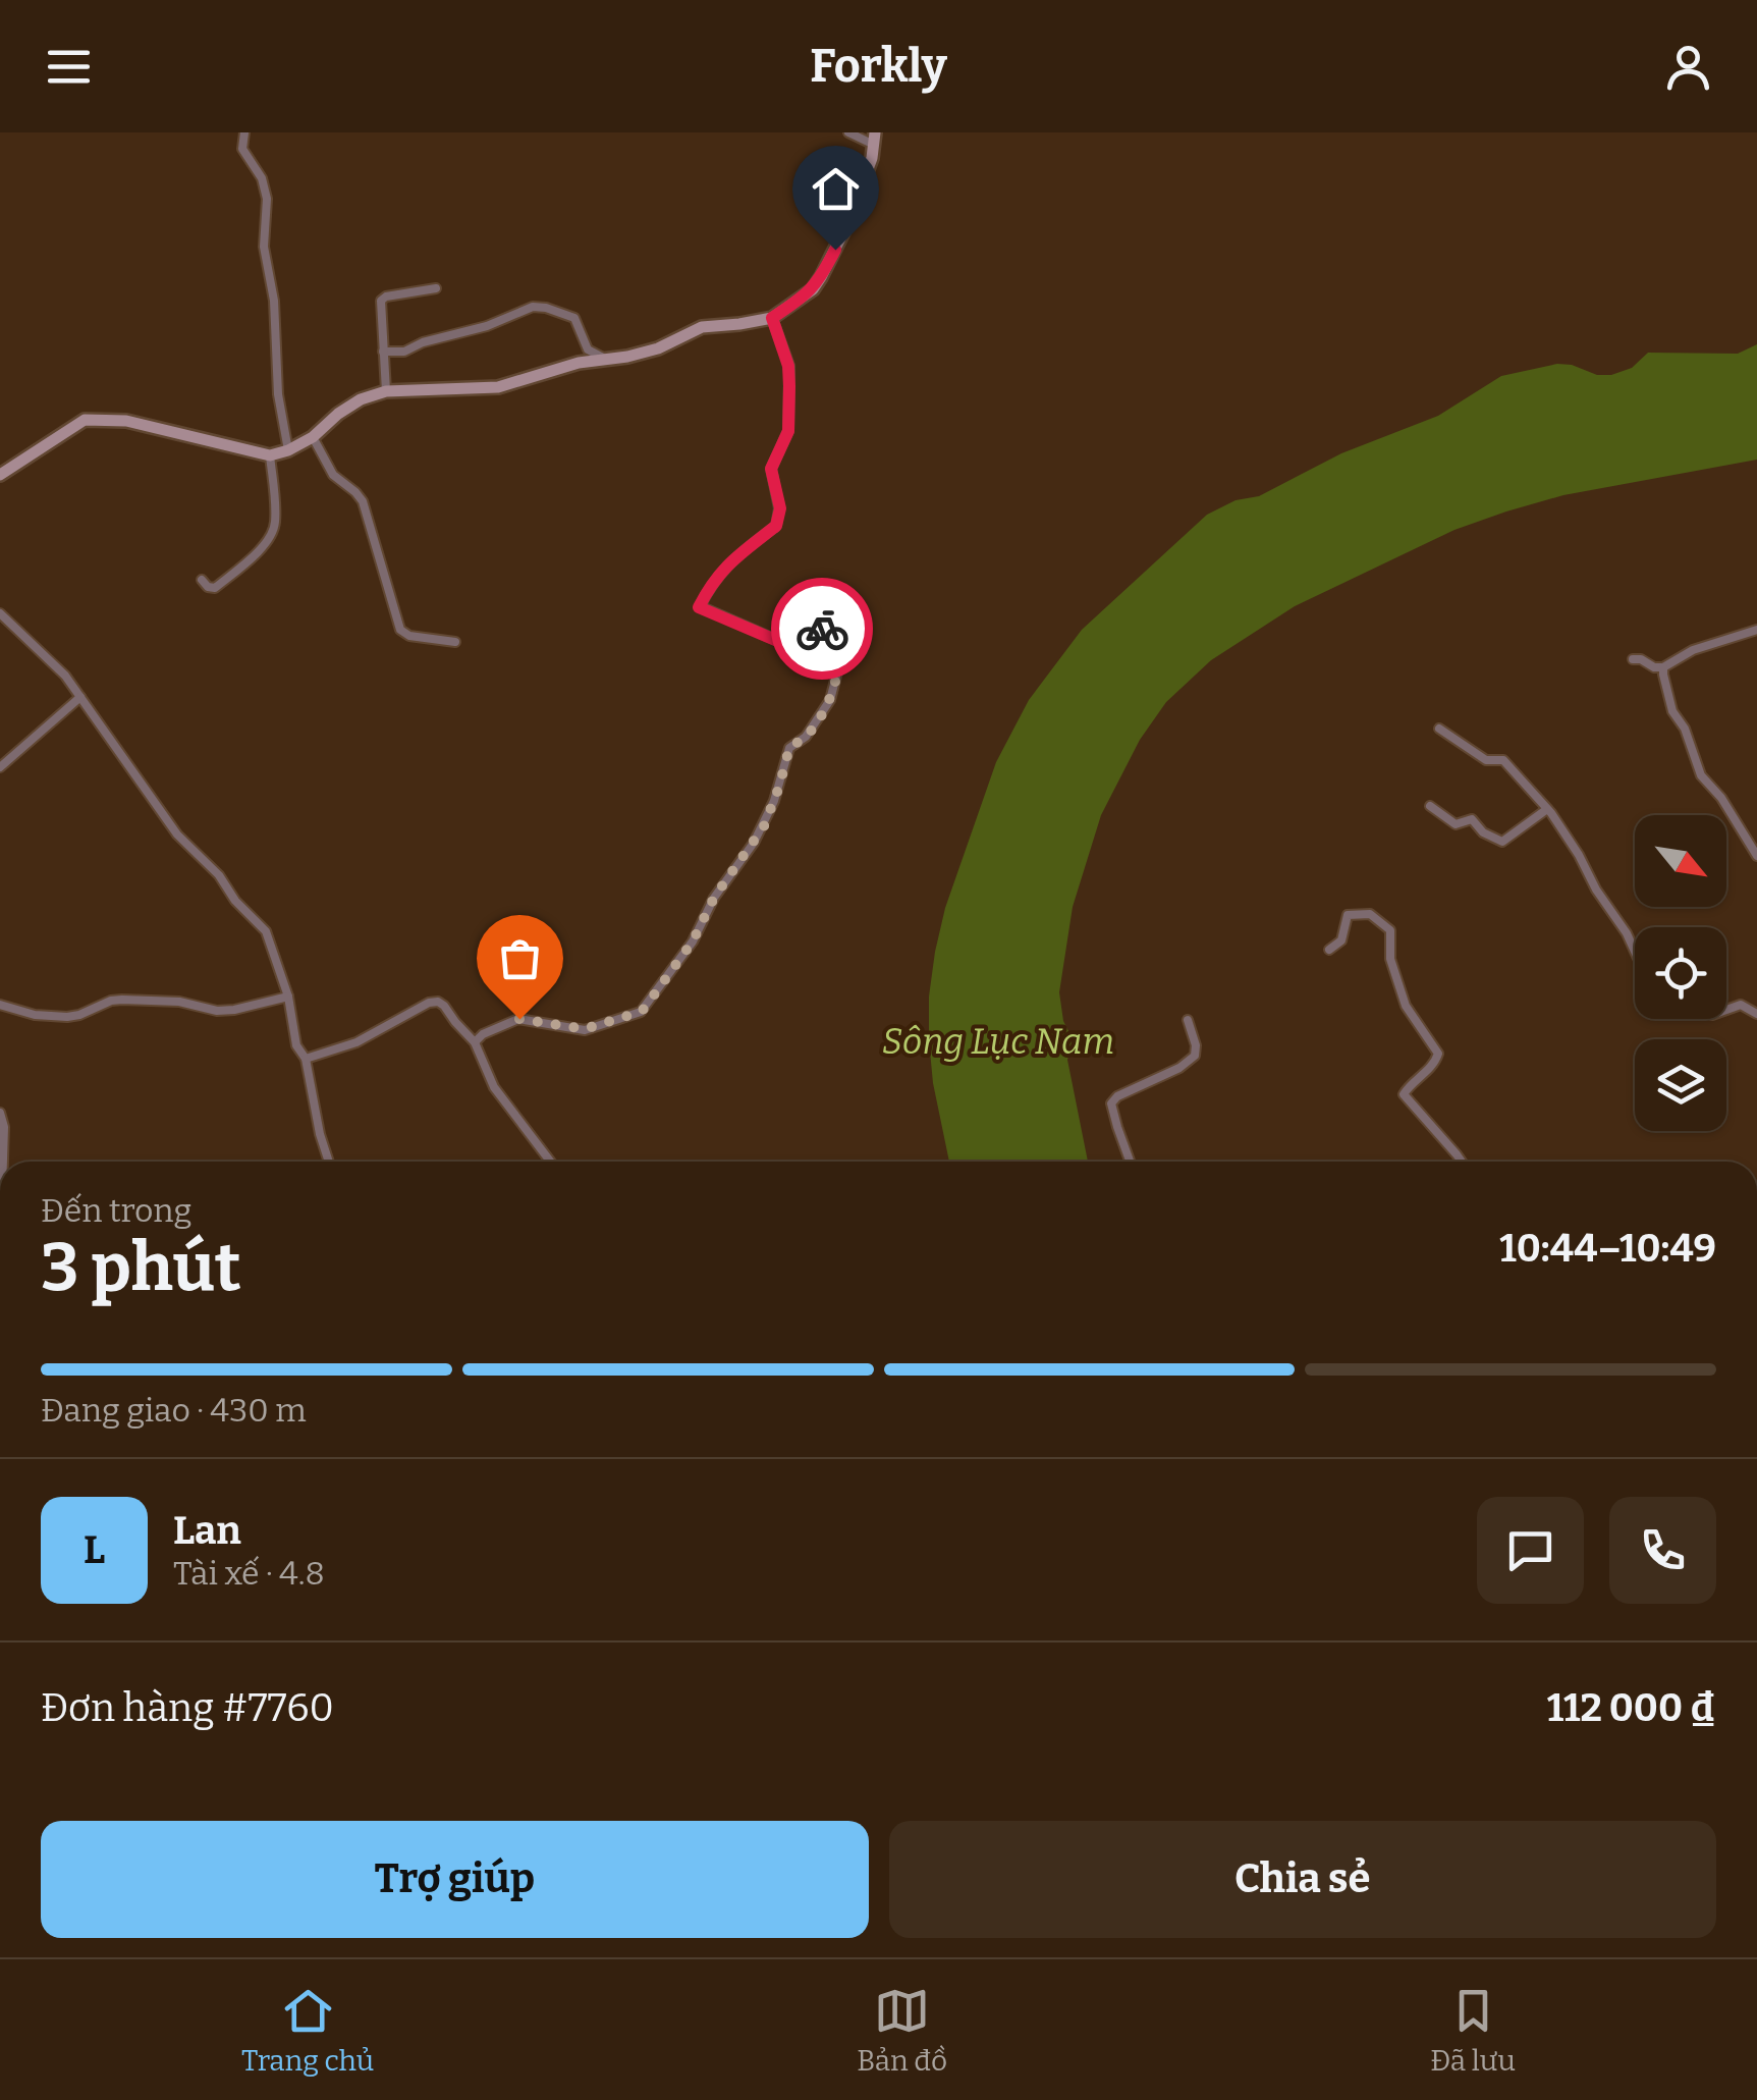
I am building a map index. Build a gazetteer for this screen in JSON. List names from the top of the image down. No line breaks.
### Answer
{"water":["Sông Lục Nam"],"north":"bottom right","page":{"header":"Forkly","heading":["3 phút","Đến trong","10:44–10:49"],"panel":["Lan","Tài xế · 4.8","Đơn hàng #7760","112 000 ₫"],"bar":"Đang giao · 430 m","round":"L","buttons":["Trợ giúp","Chia sẻ"],"tabs":["Trang chủ","Bản đồ","Đã lưu"]}}
